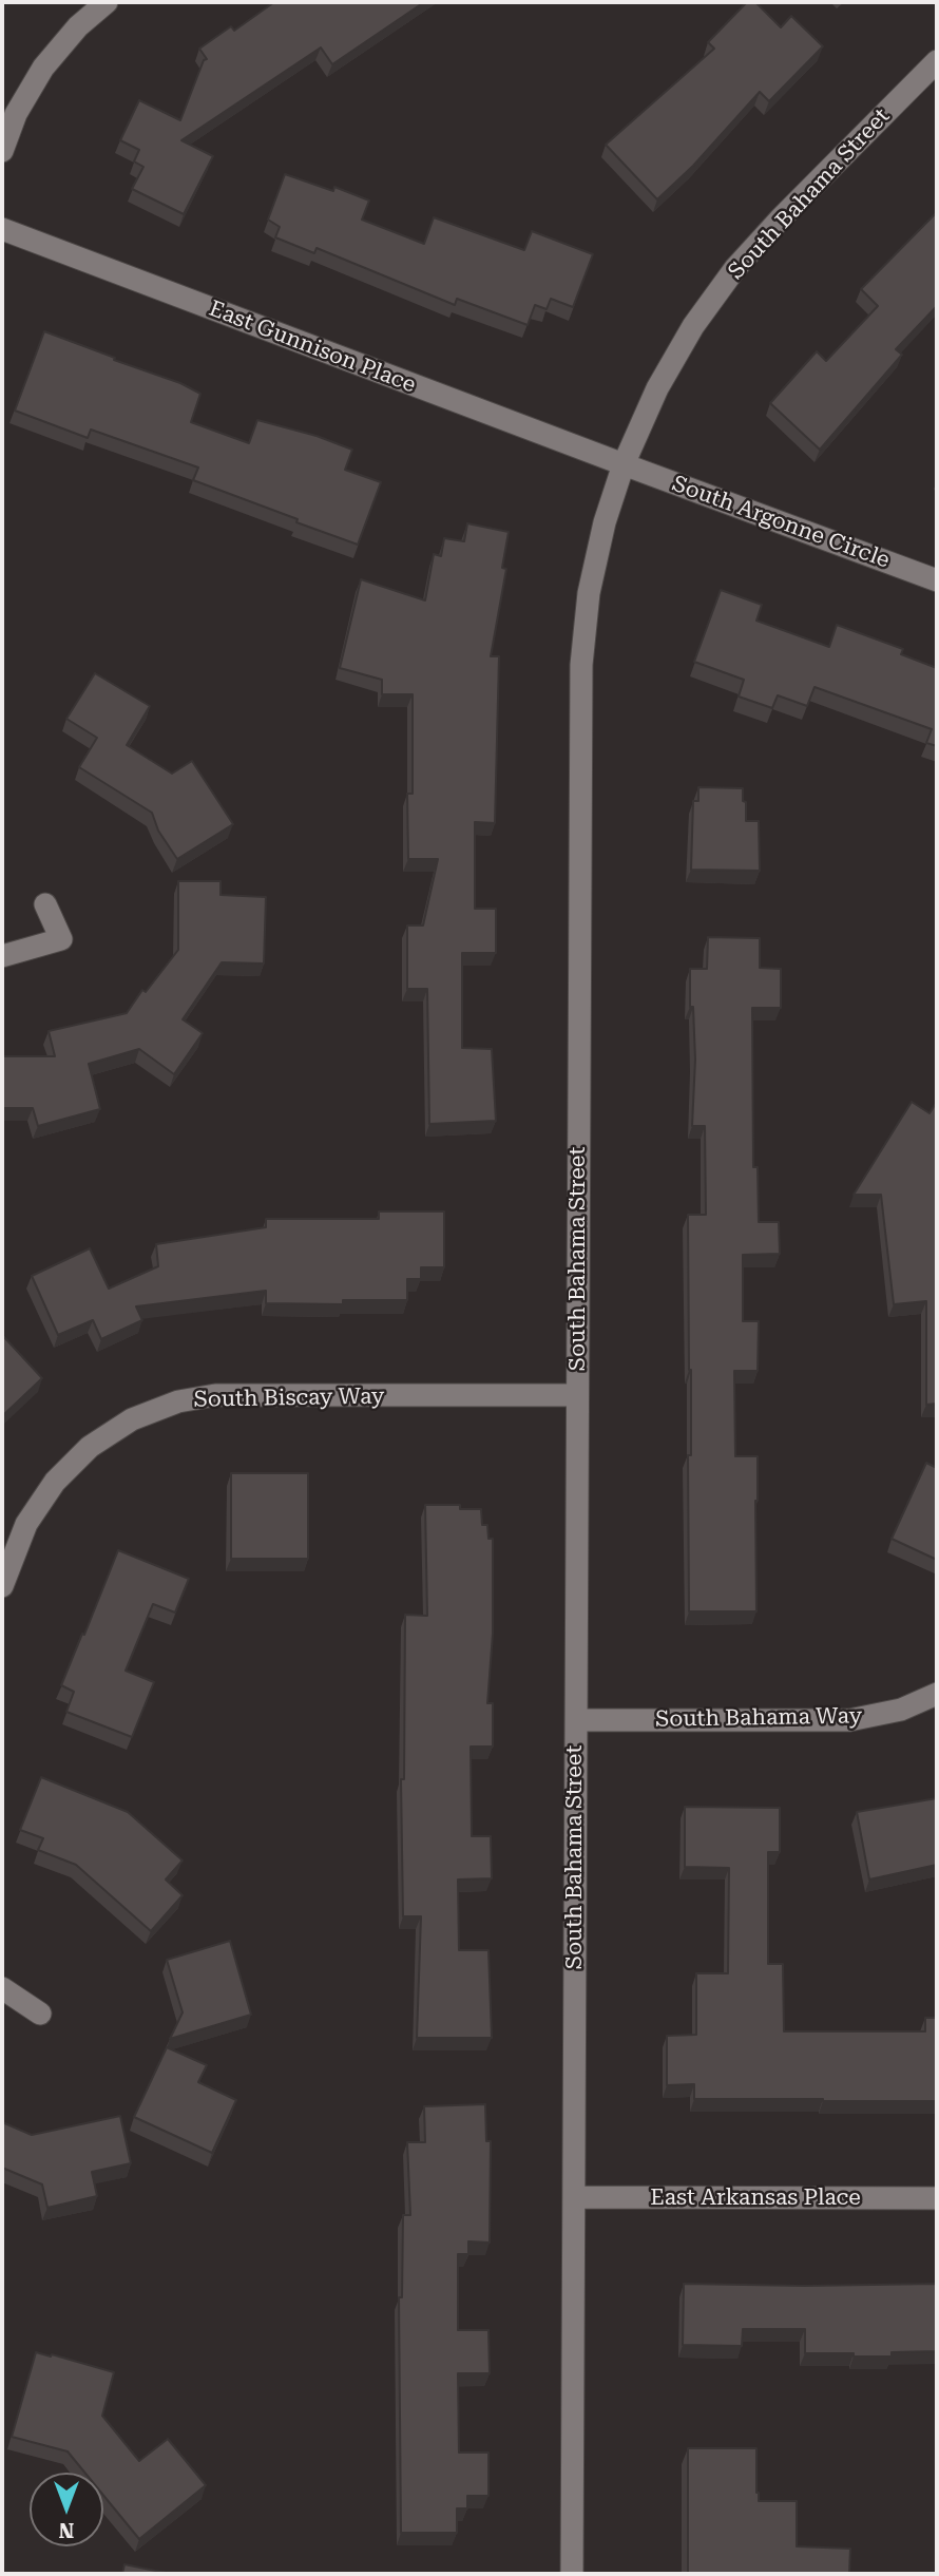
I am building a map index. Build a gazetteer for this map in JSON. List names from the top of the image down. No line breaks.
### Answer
{"streets":{"street":["South Bahama Street","East Gunnison Place","South Argonne Circle","South Biscay Way","South Bahama Way","East Arkansas Place"]},"crossings":[["South Bahama Street","East Gunnison Place"],["South Bahama Street","South Argonne Circle"],["South Bahama Street","South Biscay Way"],["South Bahama Street","South Bahama Way"],["South Bahama Street","East Arkansas Place"],["East Gunnison Place","South Argonne Circle"]],"north":"bottom"}
